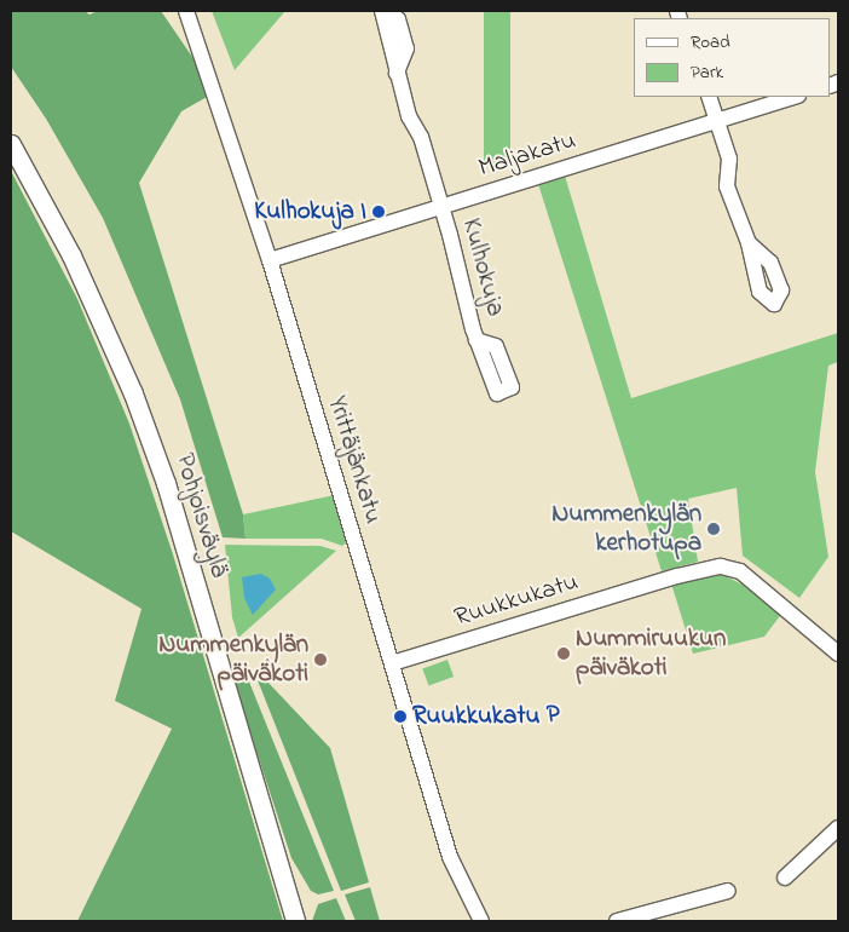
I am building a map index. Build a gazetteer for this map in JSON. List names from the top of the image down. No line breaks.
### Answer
{"streets":{"street":["Maljakatu","Kulhokuja","Yrittäjänkatu","Pohjoisväylä","Ruukkukatu"]},"crossings":[["Maljakatu","Kulhokuja"],["Maljakatu","Yrittäjänkatu"],["Yrittäjänkatu","Ruukkukatu"]],"places":["Kulhokuja I","Nummenkylän kerhotupa","Nummiruukun päiväkoti","Nummenkylän päiväkoti","Ruukkukatu P"],"legend":["Road","Park"]}
